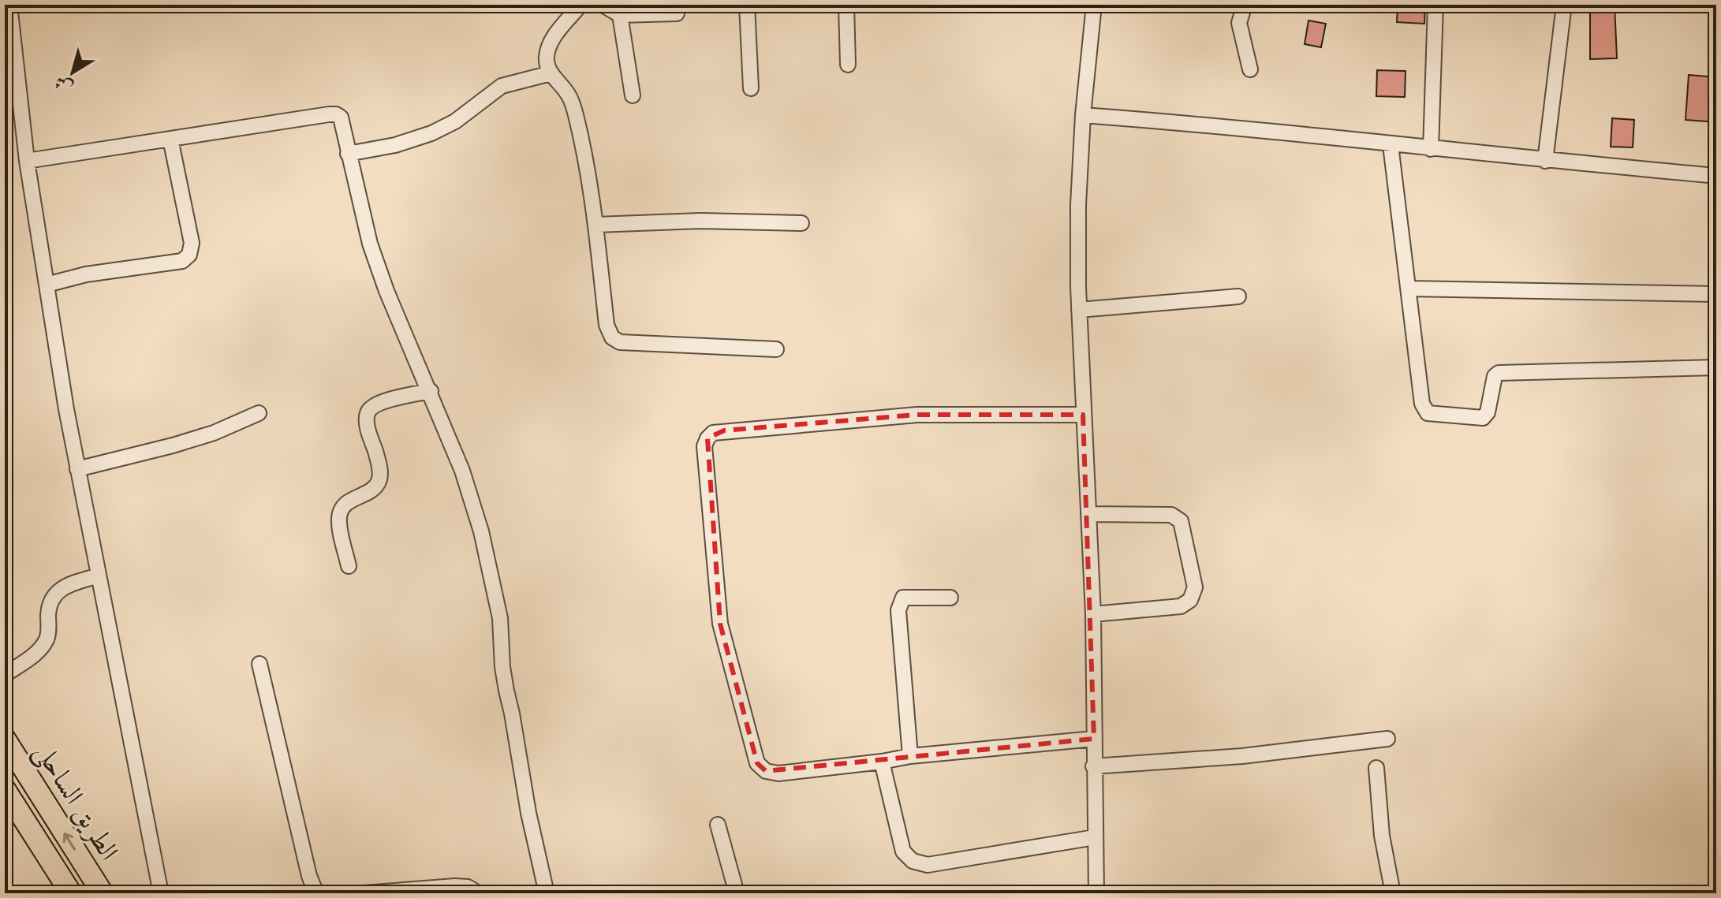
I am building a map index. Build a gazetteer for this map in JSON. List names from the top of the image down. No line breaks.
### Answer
{"streets":{"highway":["الطريق الساحلى"]},"north":"bottom left"}
